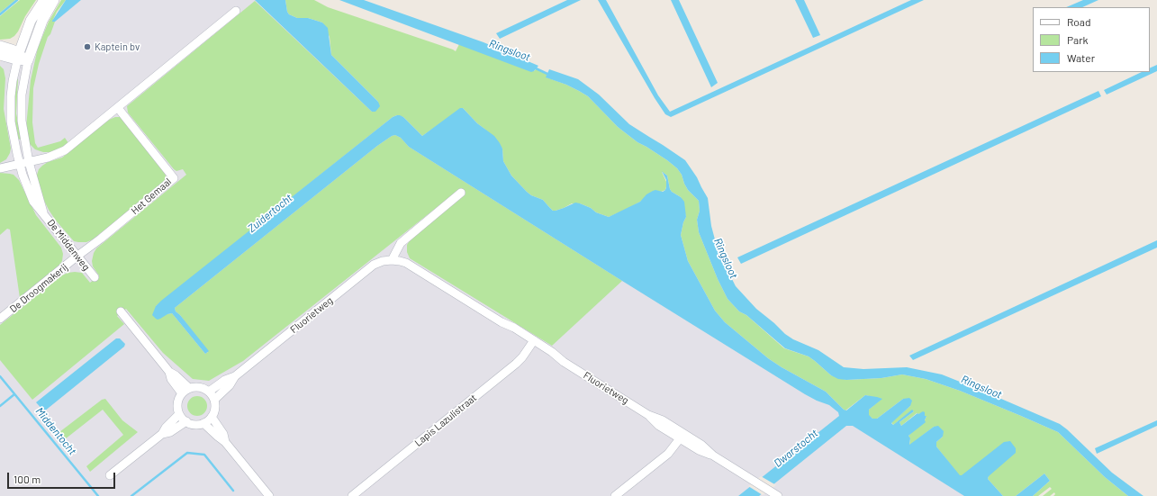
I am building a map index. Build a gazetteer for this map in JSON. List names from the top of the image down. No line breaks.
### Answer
{"streets":{"street":["Het Gemaal","De Middenweg","De Droogmakerij","Fluorietweg","Lapis Lazulistraat"]},"crossings":[["Het Gemaal","De Middenweg"],["Het Gemaal","De Droogmakerij"],["De Middenweg","De Droogmakerij"],["Fluorietweg","Lapis Lazulistraat"]],"water":["Ringsloot","Zuidertocht","Middentocht","Dwarstocht"],"places":["Kaptein bv"],"legend":["Road","Park","Water"],"scale_bar":"100 m"}
